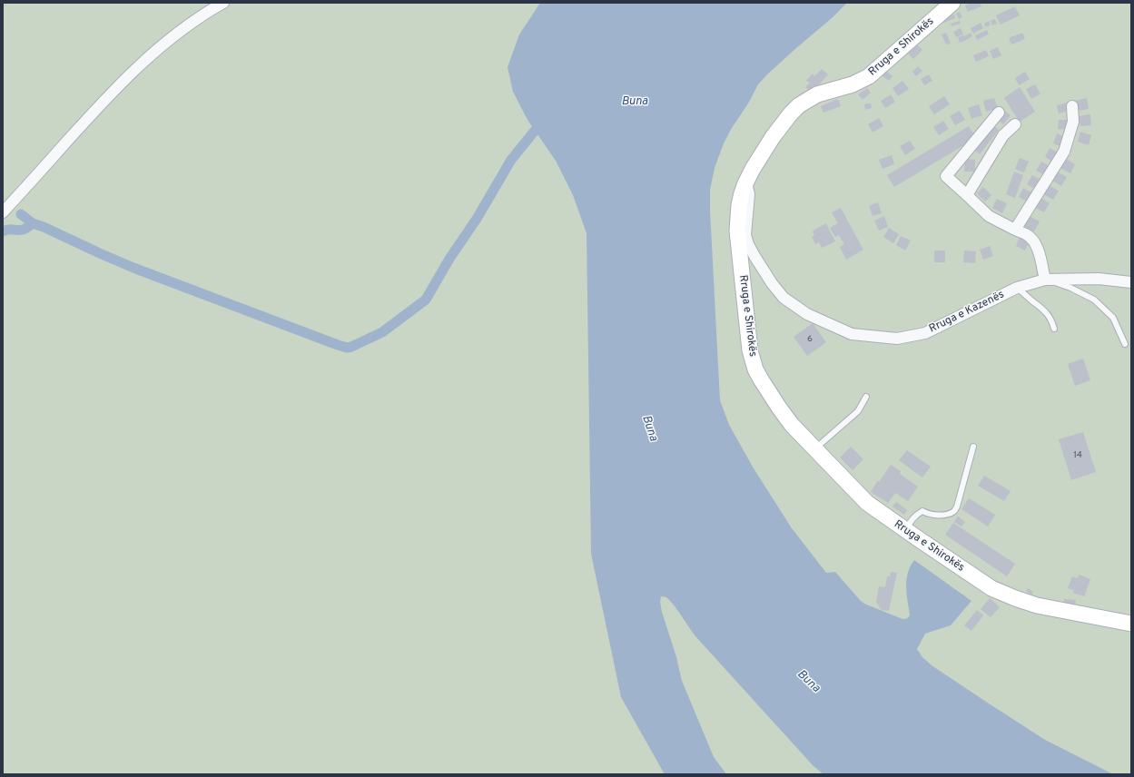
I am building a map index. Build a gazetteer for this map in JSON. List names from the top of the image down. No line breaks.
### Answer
{"streets":{"main road":["Rruga e Shirokës"],"street":["Rruga e Kazenës"]},"crossings":[["Rruga e Shirokës","Rruga e Kazenës"]],"water":["Buna"],"house_numbers":["6","14"]}
